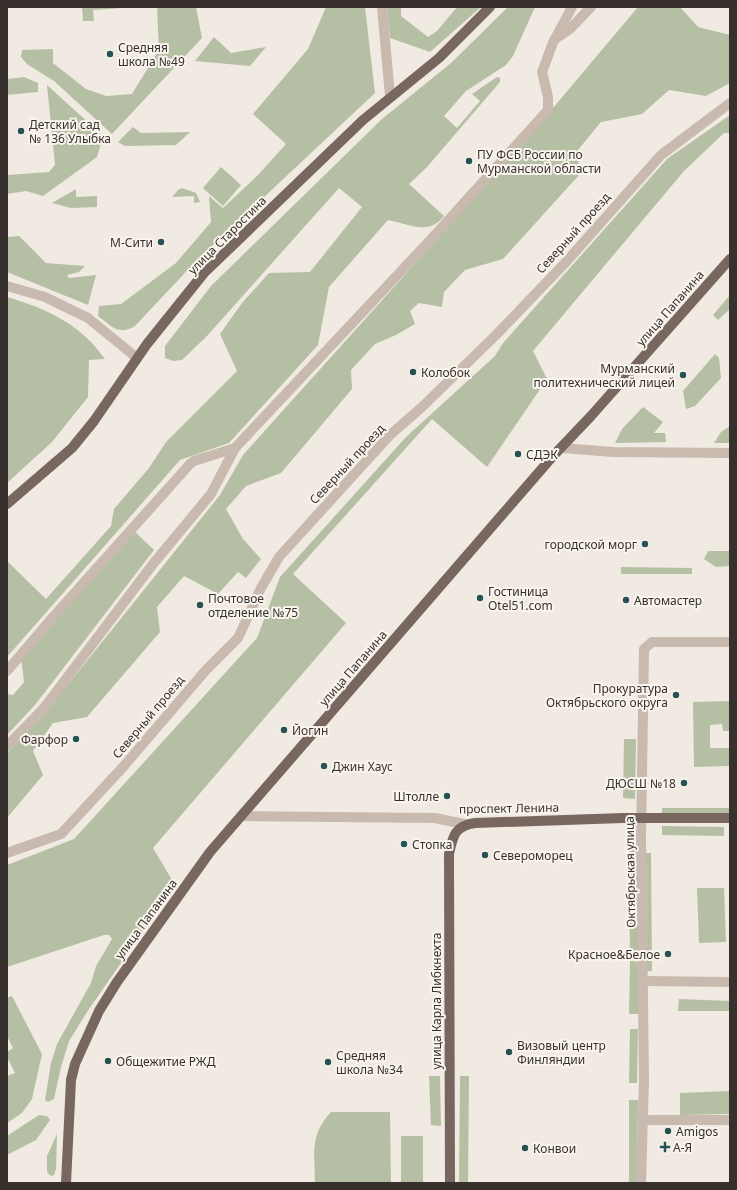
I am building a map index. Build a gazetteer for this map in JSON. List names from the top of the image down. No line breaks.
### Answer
{"streets":{"main road":["улица Старостина","улица Папанина","проспект Ленина","улица Карла Либкнехта"],"street":["Северный проезд","Октябрьская улица"]},"crossings":[["улица Папанина","проспект Ленина"],["проспект Ленина","Октябрьская улица"],["проспект Ленина","улица Карла Либкнехта"]],"places":{"other":["Средняя школа №49","Детский сад № 136 Улыбка","ПУ ФСБ России по Мурманской области","М-Сити","Колобок","Мурманский политехнический лицей","СДЭК","городской морг","Гостиница Otel51.com","Автомастер","Почтовое отделение №75","Прокуратура Октябрьского округа","Йогин","Фарфор","Джин Хаус","ДЮСШ №18","Штолле","Стопка","Североморец","Красное&Белое","Визовый центр Финляндии","Общежитие РЖД","Средняя школа №34","Amigos","Конвои"],"health":["А-Я"]}}
